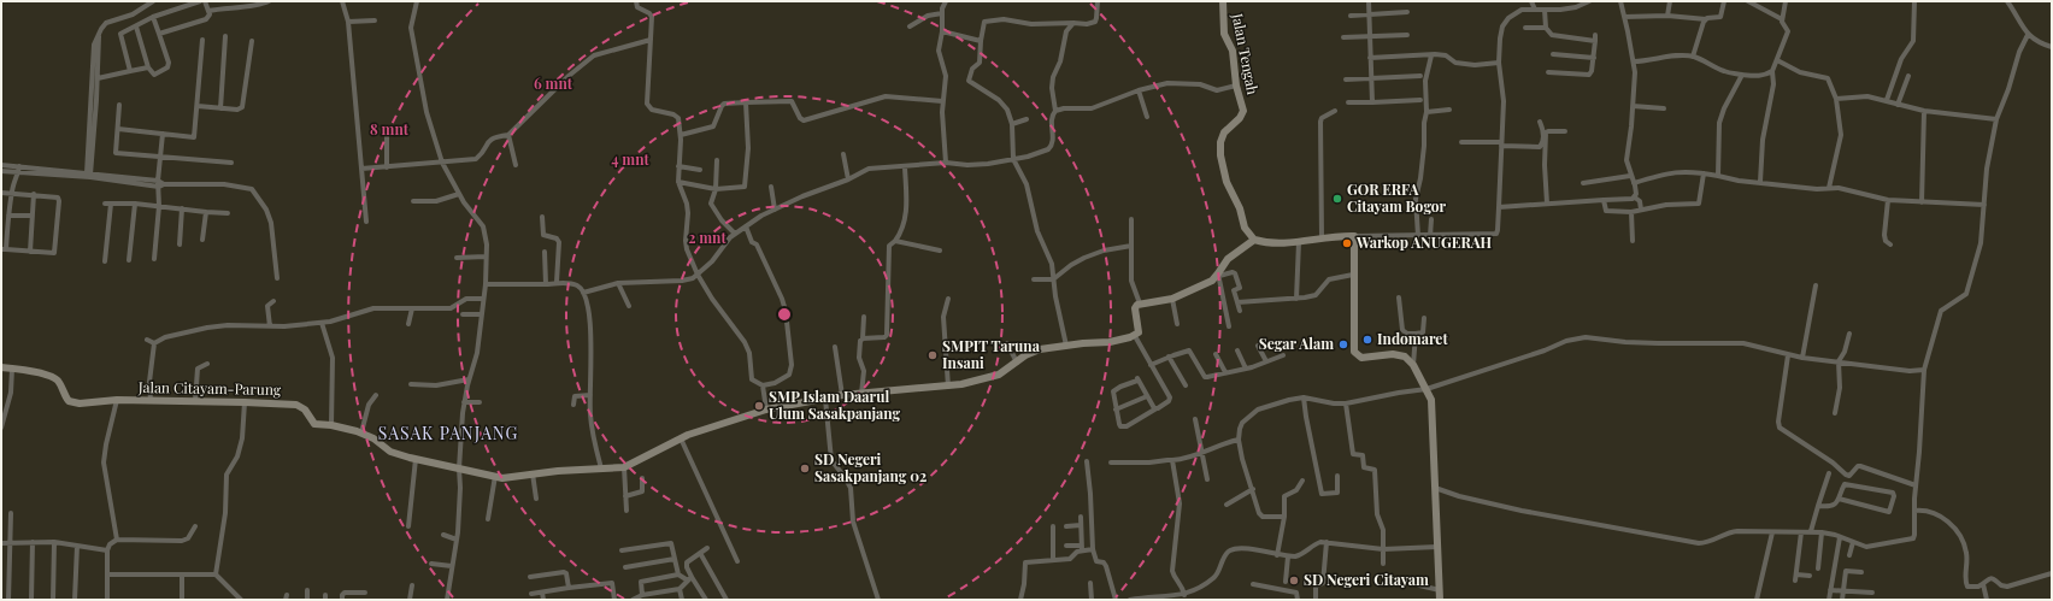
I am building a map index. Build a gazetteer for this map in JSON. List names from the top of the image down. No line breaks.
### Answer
{"streets":{"main road":["Jalan Tengah","Jalan Citayam-Parung"]},"districts":["SASAK PANJANG"],"places":["GOR ERFA Citayam Bogor","Warkop ANUGERAH","Indomaret","Segar Alam","SMPIT Taruna Insani","SMP Islam Daarul Ulum Sasakpanjang","SD Negeri Sasakpanjang 02","SD Negeri Citayam"],"rings":["6 mnt","8 mnt","4 mnt","2 mnt"]}
